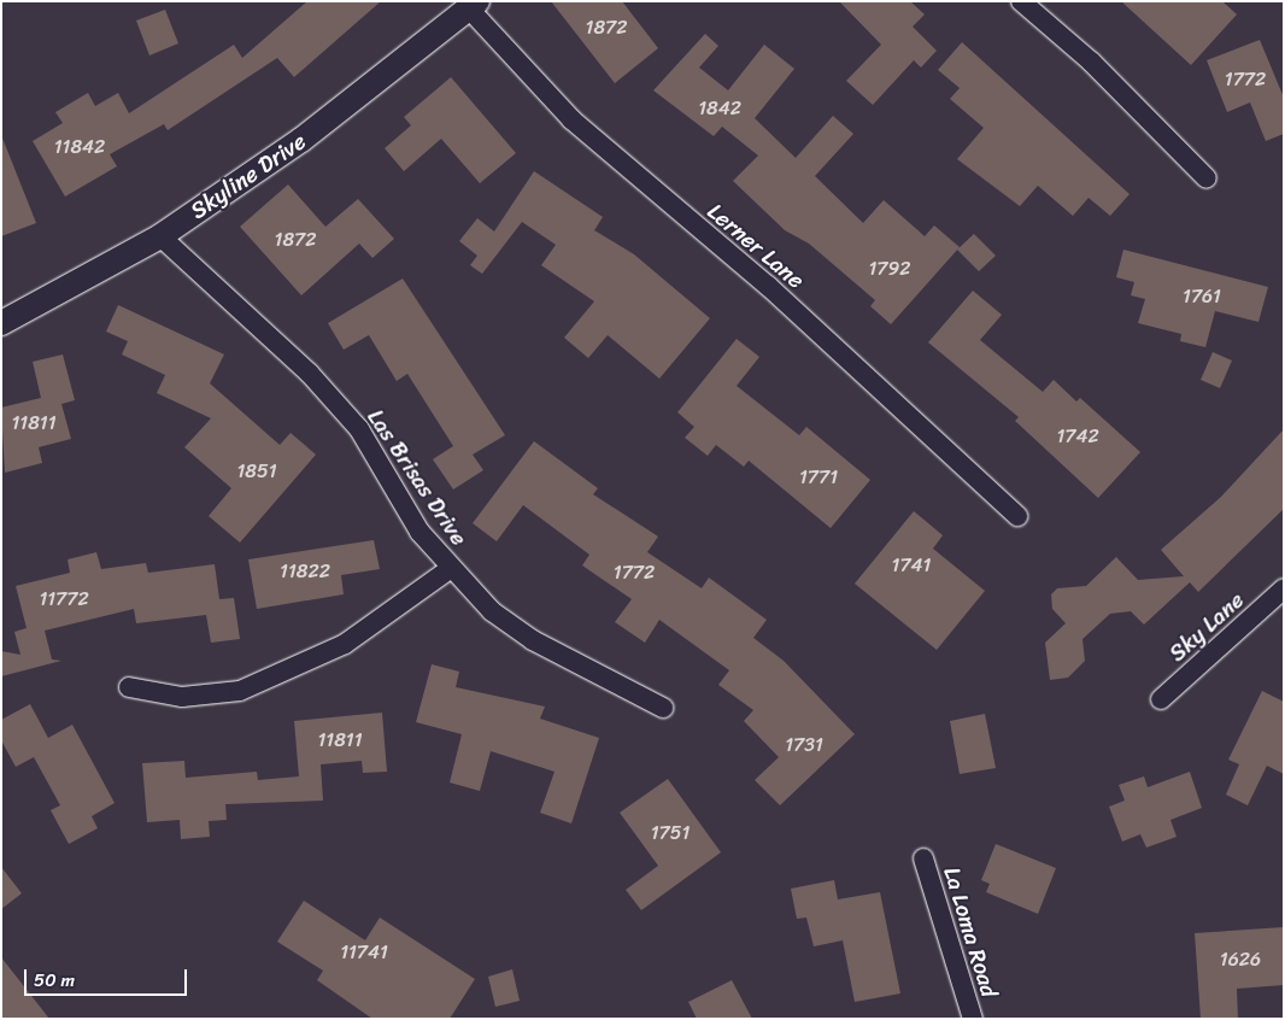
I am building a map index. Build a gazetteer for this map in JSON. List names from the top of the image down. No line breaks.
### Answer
{"streets":{"street":["Skyline Drive","Lerner Lane","Las Brisas Drive","Sky Lane","La Loma Road"]},"crossings":[["Skyline Drive","Lerner Lane"],["Skyline Drive","Las Brisas Drive"]],"house_numbers":["1872","1772","1842","11842","1872","1792","1761","11811","1742","1851","1771","1741","11822","1772","11772","11811","1731","1751","11741","1626"],"scale_bar":"50 m"}
